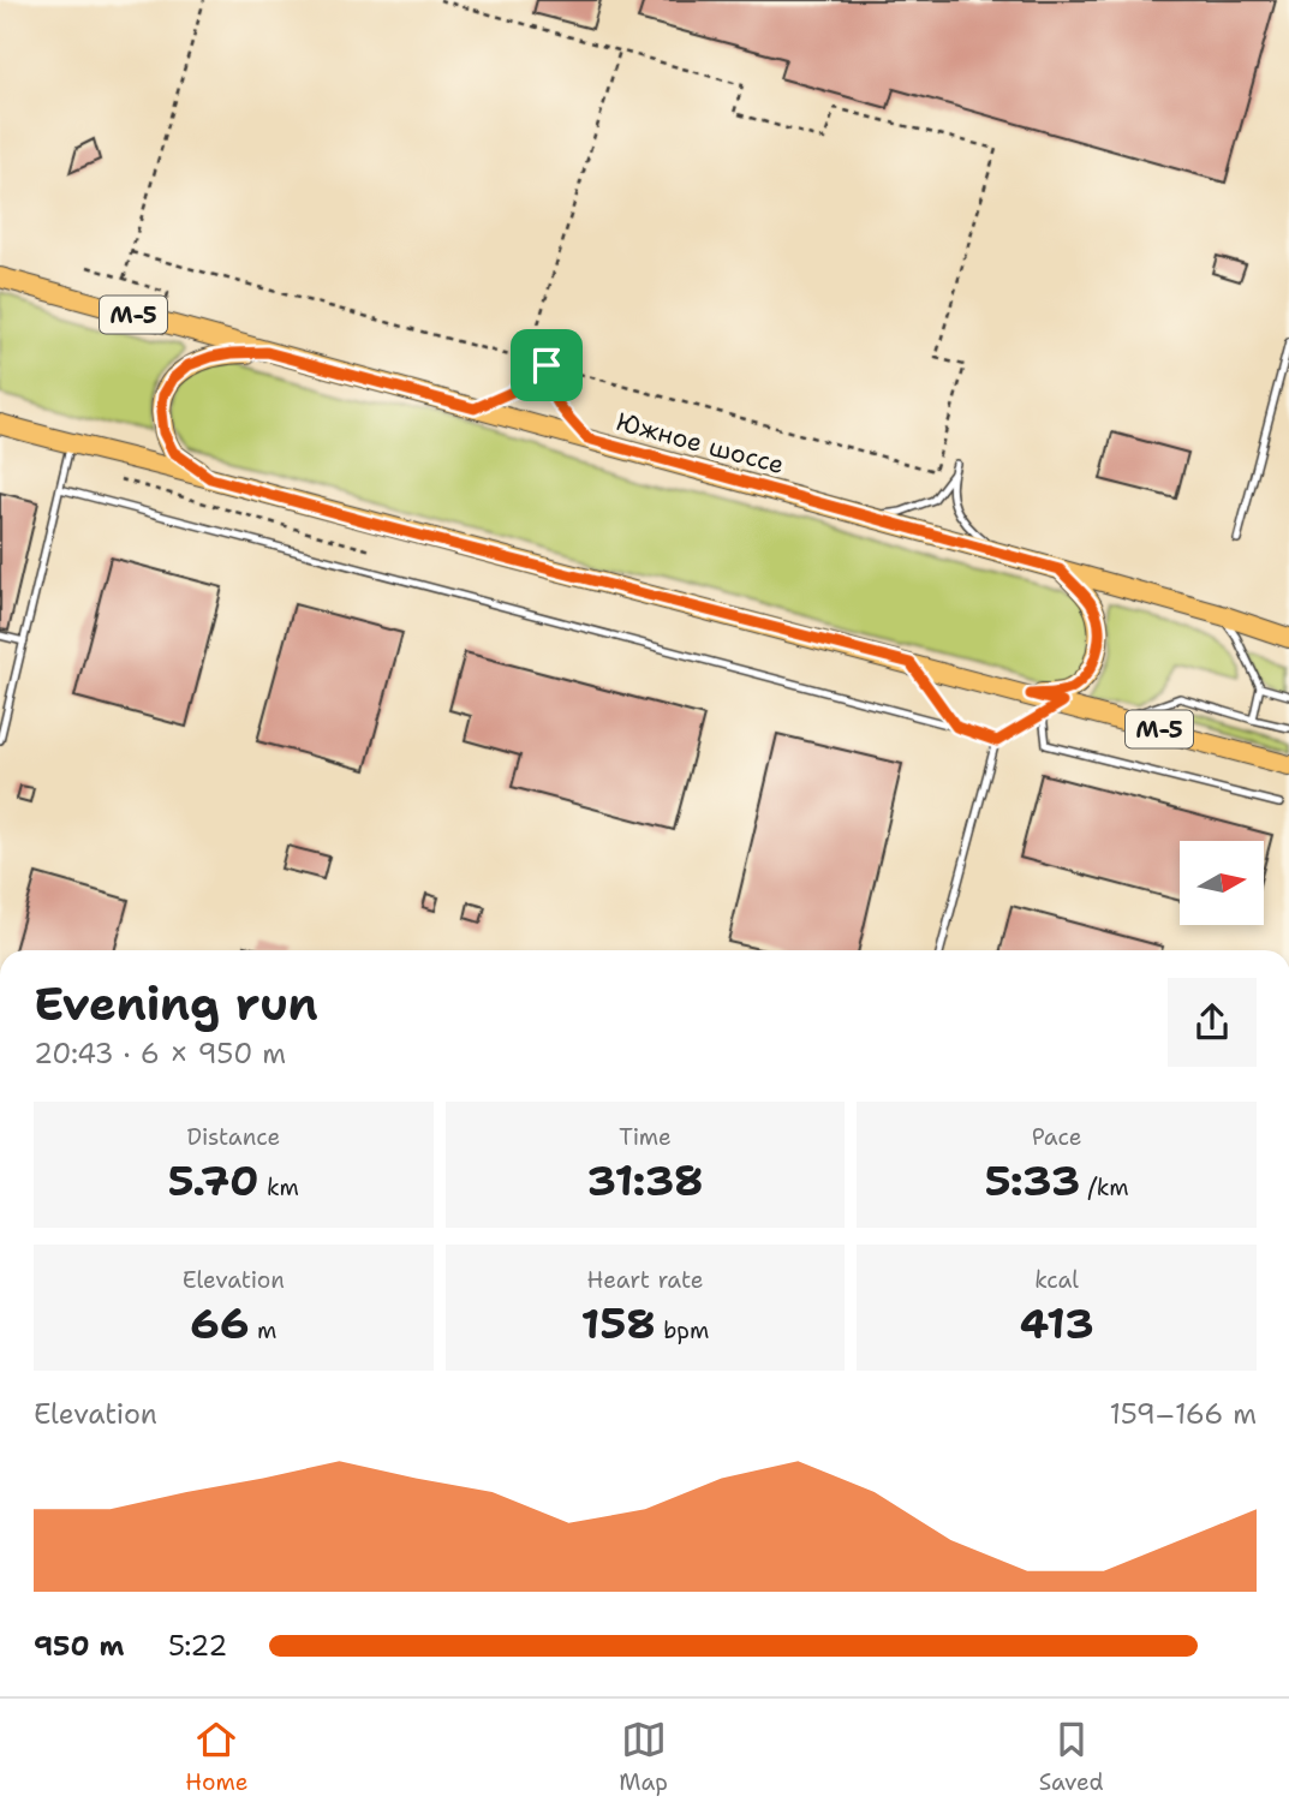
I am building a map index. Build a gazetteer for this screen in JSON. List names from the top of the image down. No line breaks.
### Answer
{"streets":{"main road":["М-5","Южное шоссе"]},"north":"right","page":{"heading":["Evening run","20:43 · 6 × 950 m"],"stats":[["Distance","5.70 km"],["Time","31:38"],["Pace","5:33 /km"],["Elevation","66 m"],["Heart rate","158 bpm"],["kcal","413"]],"chart":["Elevation","159–166 m"],"list":[{"name":"950 m","note":"5:22"}],"tabs":["Home","Map","Saved"]}}
